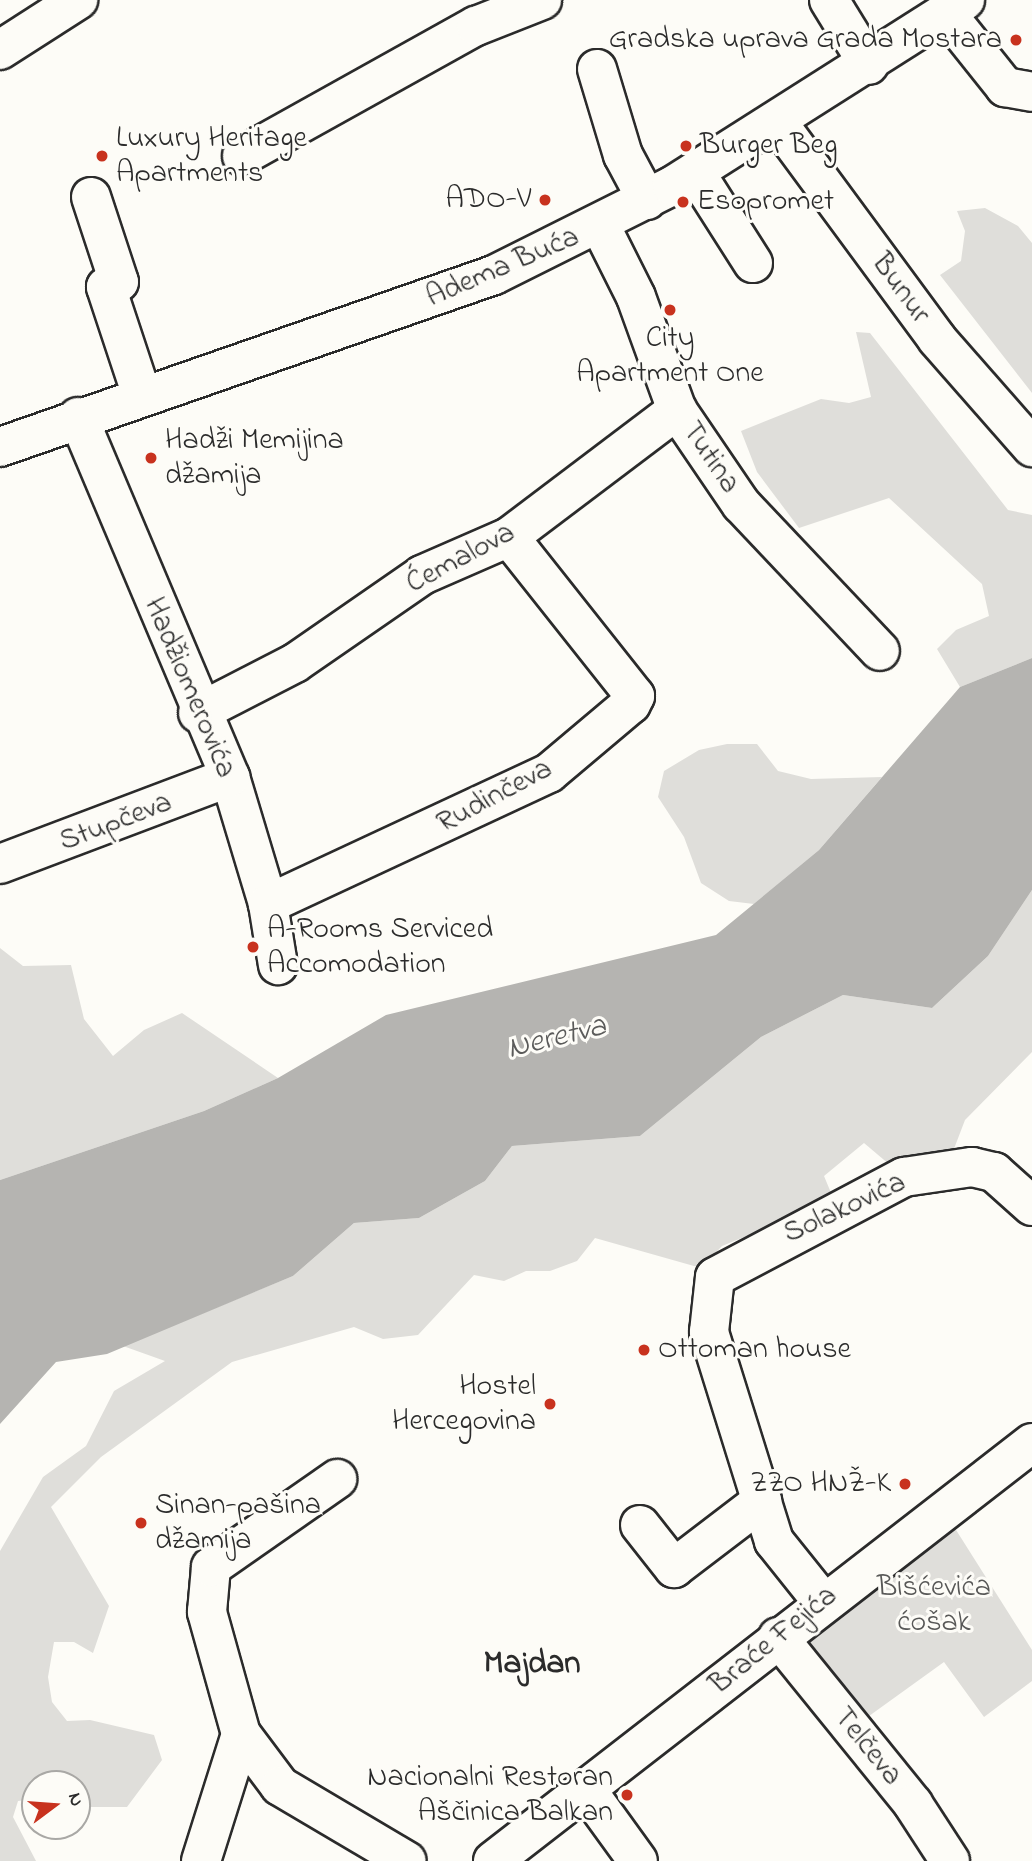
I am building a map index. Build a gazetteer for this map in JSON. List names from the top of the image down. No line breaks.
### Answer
{"streets":{"street":["Adema Buća","Bunur","Tutina","Ćemalova","Hadžiomerovića","Rudinčeva","Stupčeva","Solakovića","Braće Fejića","Telčeva"]},"crossings":[["Adema Buća","Bunur"],["Adema Buća","Tutina"],["Adema Buća","Hadžiomerovića"],["Tutina","Ćemalova"],["Ćemalova","Hadžiomerovića"],["Ćemalova","Rudinčeva"],["Hadžiomerovića","Rudinčeva"],["Hadžiomerovića","Stupčeva"],["Solakovića","Braće Fejića"],["Braće Fejića","Telčeva"]],"districts":["Majdan"],"water":["Neretva"],"parks":["Bišćevića ćošak"],"places":["Gradska uprava Grada Mostara","Burger Beg","Luxury Heritage Apartments","ADO-V","Esopromet","City Apartment One","Hadži Memijina džamija","A-Rooms Serviced Accomodation","Ottoman house","Hostel Hercegovina","ZZO HNŽ-K","Sinan-pašina džamija","Nacionalni Restoran Aščinica Balkan"],"north":"right"}
